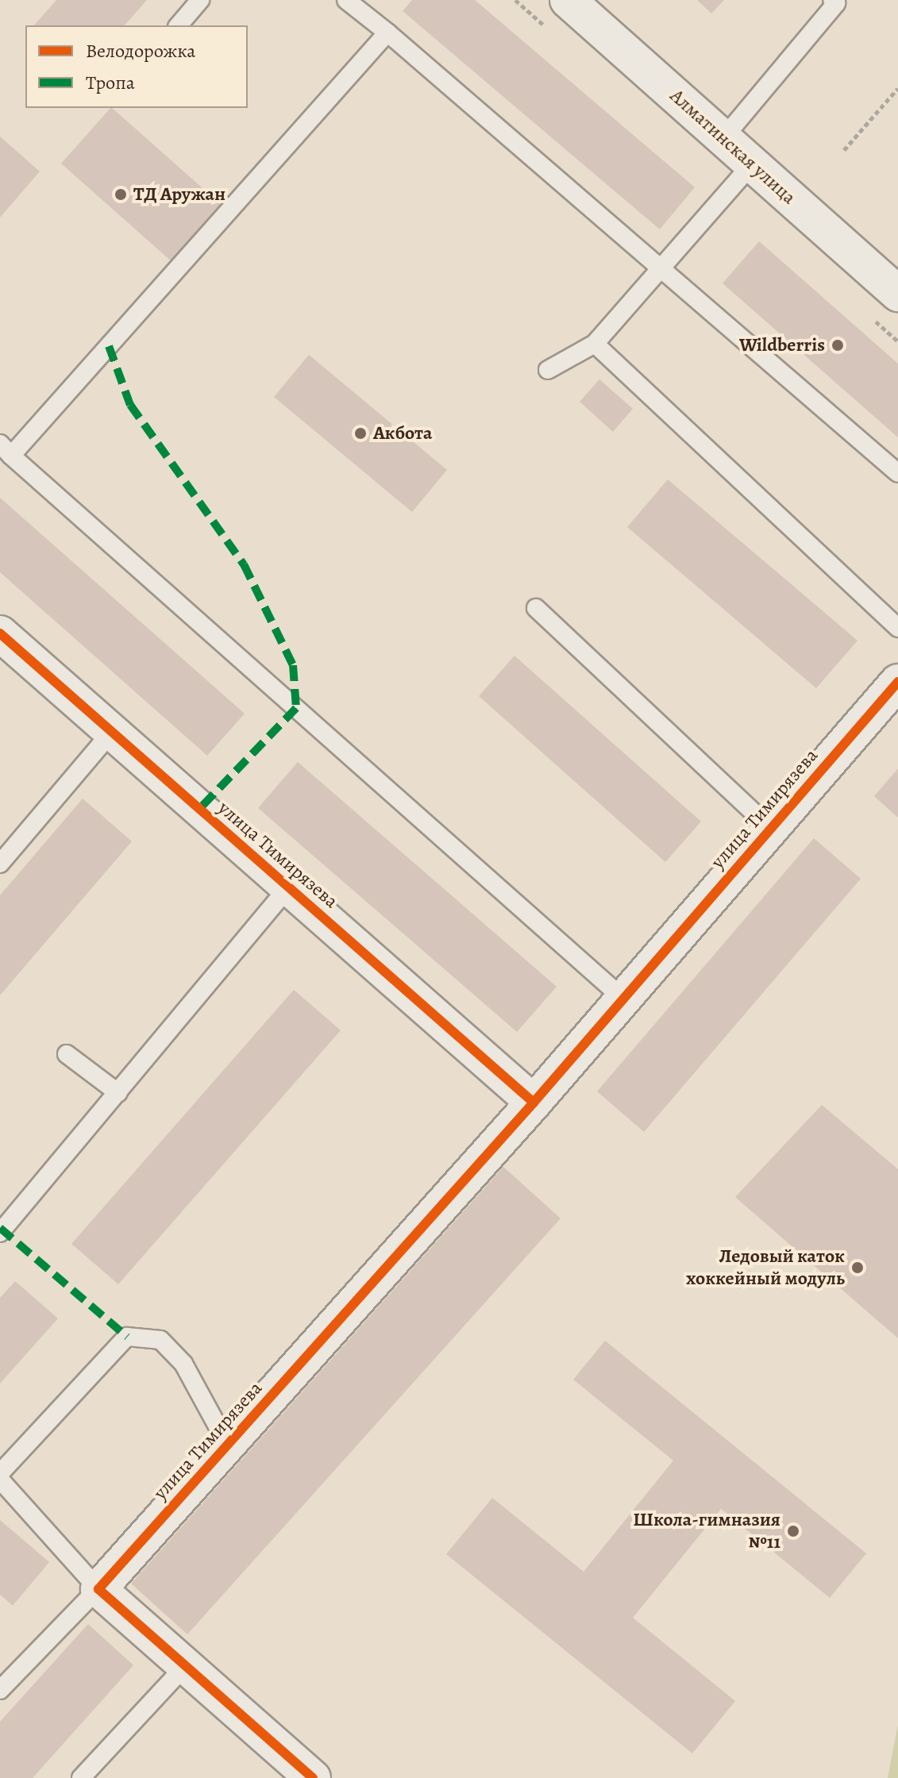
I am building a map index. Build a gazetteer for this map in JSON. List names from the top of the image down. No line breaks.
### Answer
{"streets":{"street":["Алматинская улица","улица Тимирязева"]},"places":["ТД Аружан","Wildberris","Акбота","Ледовый каток хоккейный модуль","Школа-гимназия №11"],"legend":["Велодорожка","Тропа"]}
